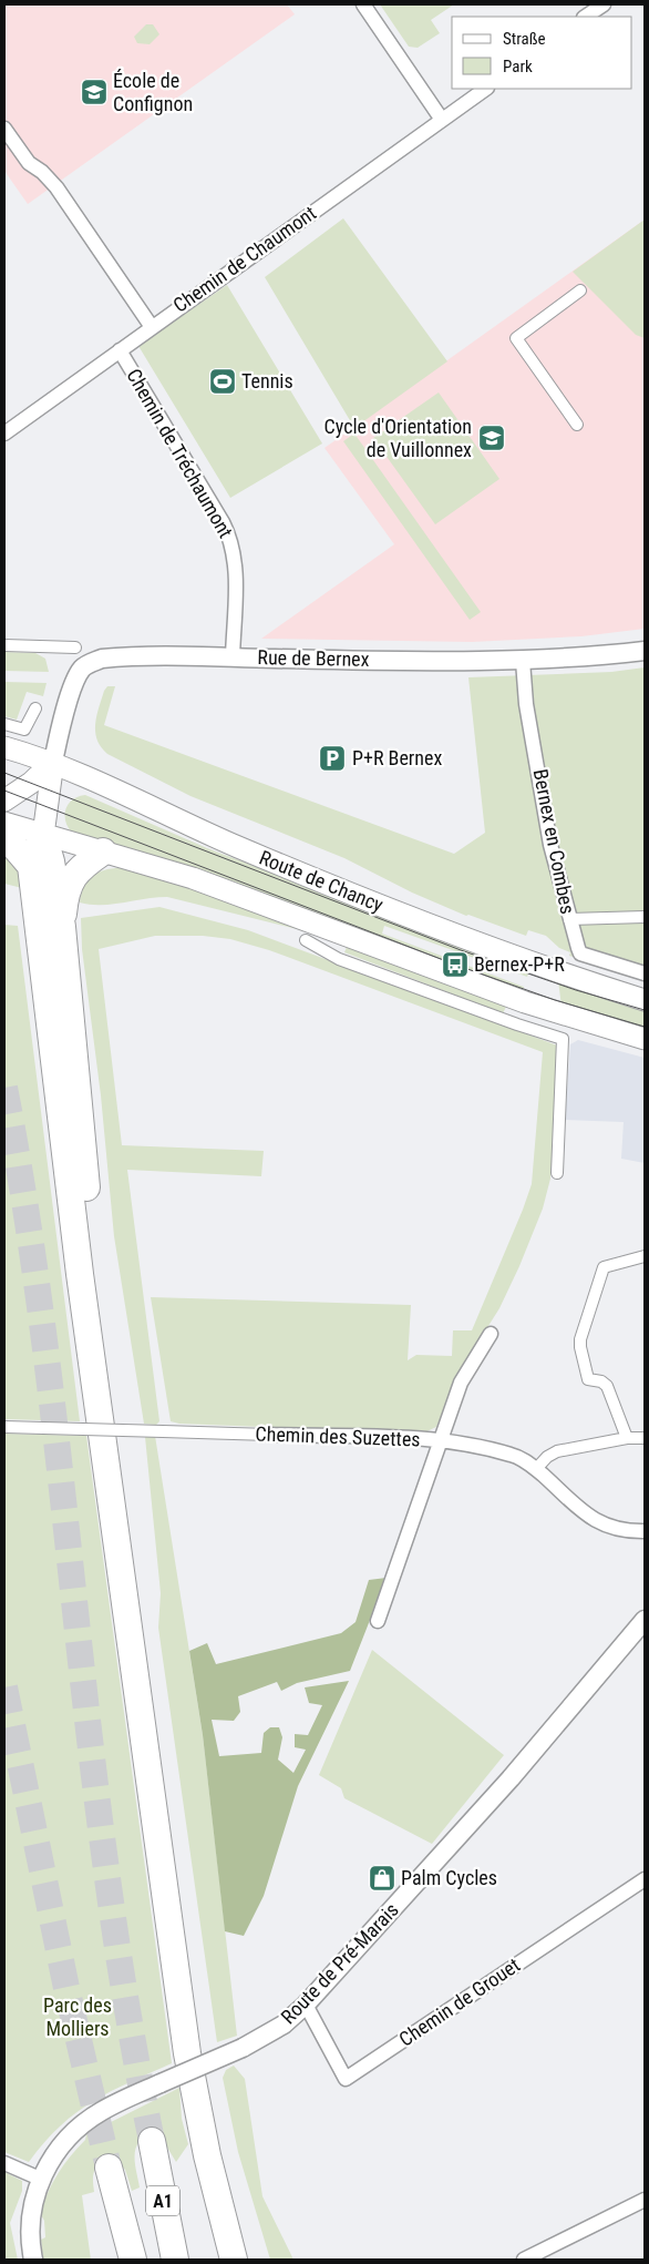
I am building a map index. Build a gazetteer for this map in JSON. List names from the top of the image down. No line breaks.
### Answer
{"streets":{"highway":["A1"],"main road":["Route de Chancy"],"street":["Chemin de Chaumont","Chemin de Tréchaumont","Rue de Bernex","Bernex en Combes","Chemin des Suzettes","Route de Pré-Marais","Chemin de Grouet"]},"crossings":[["Chemin de Chaumont","Chemin de Tréchaumont"],["Chemin de Tréchaumont","Rue de Bernex"],["Rue de Bernex","Bernex en Combes"],["Rue de Bernex","Route de Chancy"],["Route de Pré-Marais","Chemin de Grouet"]],"parks":["Parc des Molliers"],"places":{"school or university":["École de Confignon","Cycle d'Orientation de Vuillonnex"],"sports":["Tennis"],"parking":["P+R Bernex"],"bus stop":["Bernex-P+R"],"shop":["Palm Cycles"]},"legend":["Straße","Park"]}
